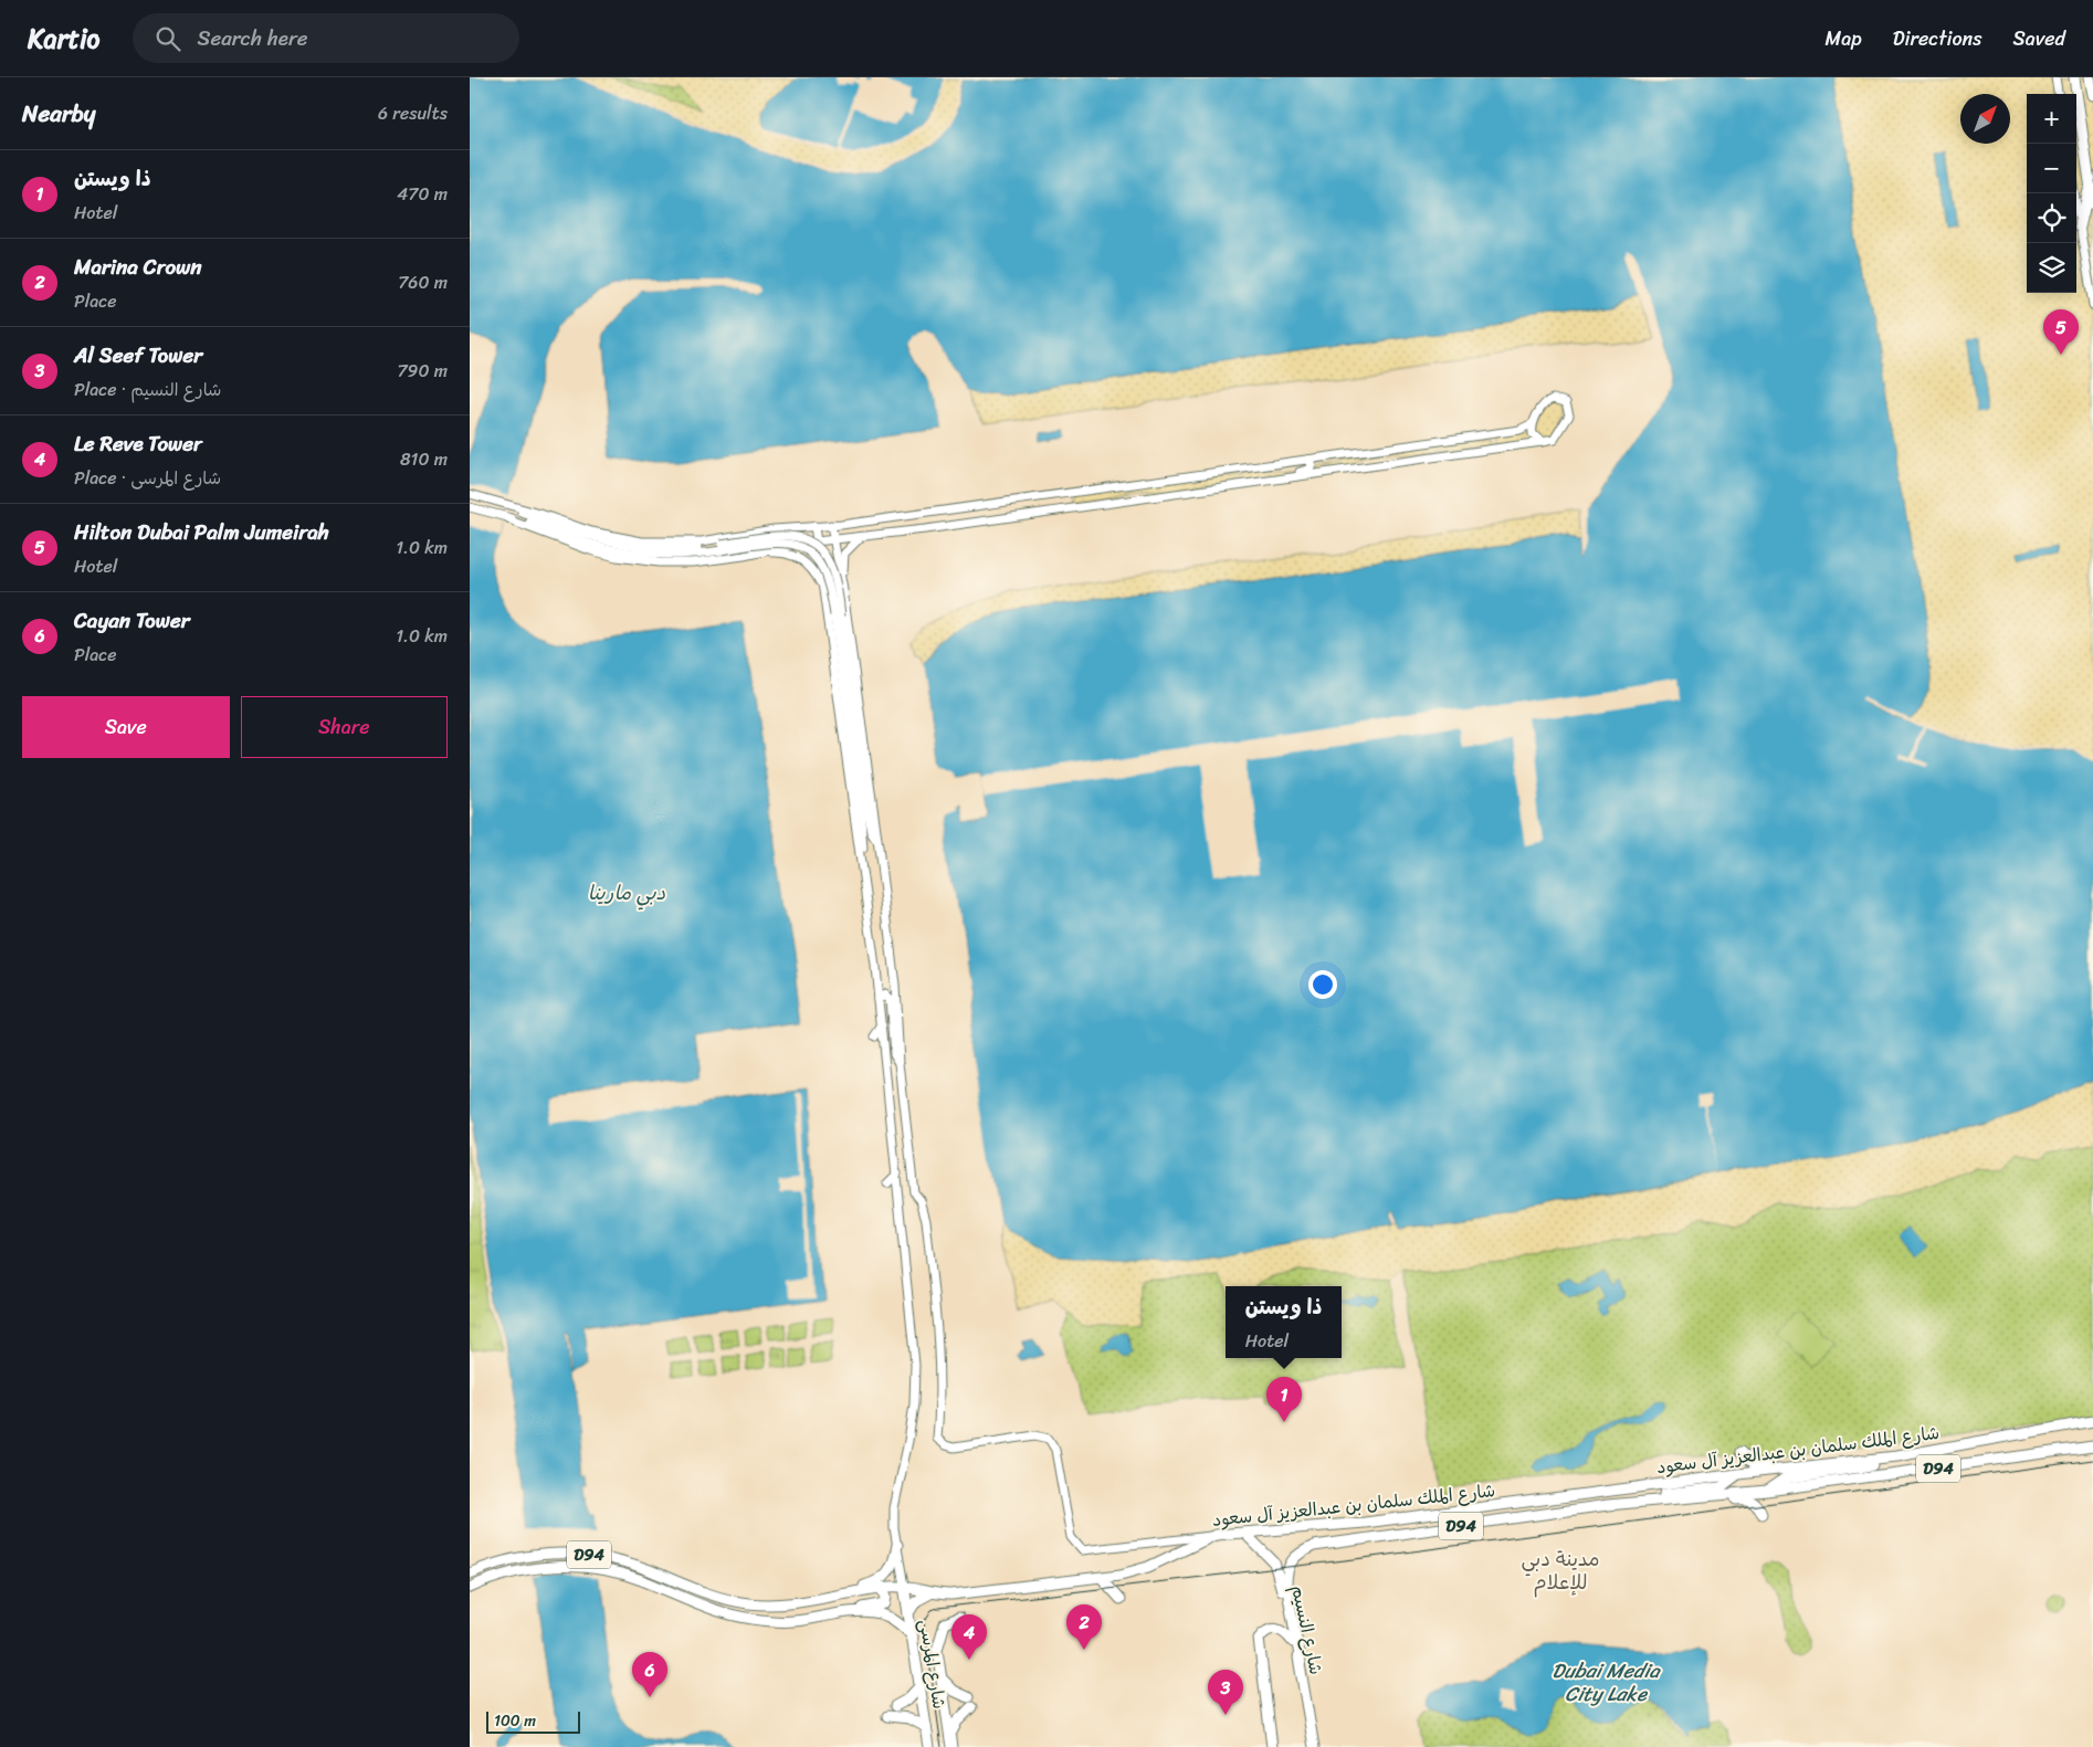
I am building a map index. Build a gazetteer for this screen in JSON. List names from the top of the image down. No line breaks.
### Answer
{"streets":{"main road":["شارع الملك سلمان بن عبدالعزيز آل سعود","D94","شارع النسيم","شارع المرسى"]},"crossings":[["شارع الملك سلمان بن عبدالعزيز آل سعود","شارع النسيم"],["شارع الملك سلمان بن عبدالعزيز آل سعود","شارع المرسى"]],"districts":["مدينة دبي للإعلام"],"water":["دبي مارينا","Dubai Media City Lake"],"scale_bar":"100 m","north":"top right","page":{"header":"Kartio","search":"Search here","nav":["Map","Directions","Saved"],"heading":["Nearby","6 results"],"map_buttons":["+","−"],"list":[{"mark":"1","name":"ذا ويستن","note":"Hotel","value":"470 m"},{"mark":"2","name":"Marina Crown","note":"Place","value":"760 m"},{"mark":"3","name":"Al Seef Tower","note":"Place · شارع النسيم","value":"790 m"},{"mark":"4","name":"Le Reve Tower","note":"Place · شارع المرسى","value":"810 m"},{"mark":"5","name":"Hilton Dubai Palm Jumeirah","note":"Hotel","value":"1.0 km"},{"mark":"6","name":"Cayan Tower","note":"Place","value":"1.0 km"}],"pins":["5","1","2","4","6","3"],"buttons":["Save","Share"],"popup":["ذا ويستن","Hotel"],"scale":"100 m"}}
